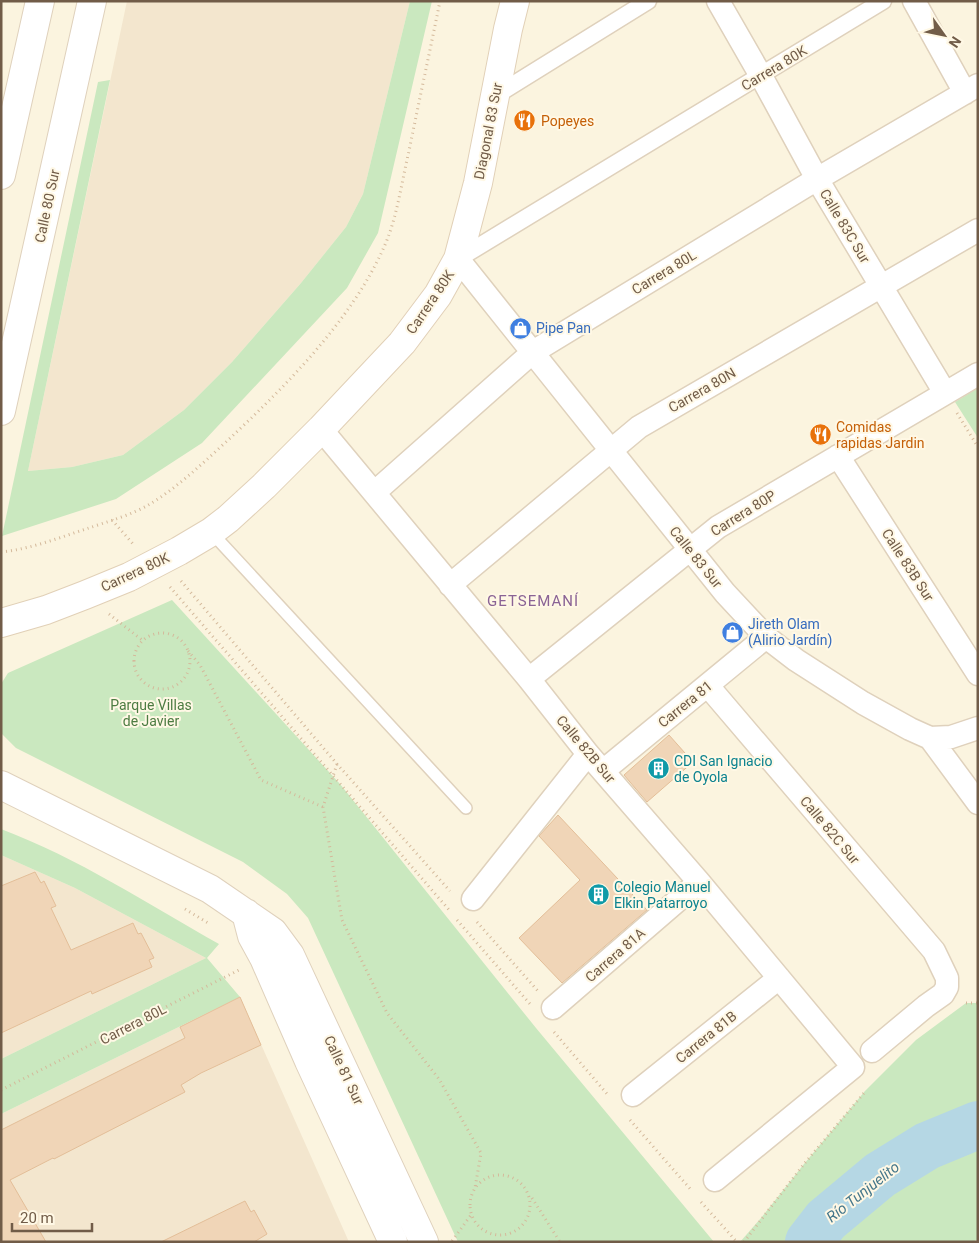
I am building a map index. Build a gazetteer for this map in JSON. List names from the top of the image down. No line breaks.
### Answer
{"streets":{"street":["Carrera 80K","Diagonal 83 Sur","Calle 80 Sur","Calle 83C Sur","Carrera 80L","Carrera 80N","Carrera 80P","Calle 83 Sur","Calle 83B Sur","Carrera 81","Calle 82B Sur","Calle 82C Sur","Carrera 81A","Carrera 81B","Calle 81 Sur"]},"crossings":[["Carrera 80K","Diagonal 83 Sur"],["Carrera 80K","Calle 83C Sur"],["Carrera 80K","Calle 83 Sur"],["Carrera 80K","Calle 82B Sur"],["Diagonal 83 Sur","Calle 83 Sur"],["Calle 83C Sur","Carrera 80L"],["Calle 83C Sur","Carrera 80N"],["Calle 83C Sur","Carrera 80P"],["Carrera 80L","Calle 83 Sur"],["Carrera 80L","Calle 82B Sur"],["Carrera 80L","Calle 81 Sur"],["Carrera 80N","Calle 83 Sur"],["Carrera 80N","Calle 82B Sur"],["Carrera 80P","Calle 83 Sur"],["Carrera 80P","Calle 83B Sur"],["Carrera 80P","Calle 82B Sur"],["Calle 83 Sur","Carrera 81"],["Carrera 81","Calle 82B Sur"],["Carrera 81","Calle 82C Sur"],["Calle 82B Sur","Carrera 81A"],["Calle 82B Sur","Carrera 81B"]],"districts":["GETSEMANÍ"],"water":["Río Tunjuelito"],"parks":["Parque Villas de Javier"],"places":{"restaurant":["Popeyes","Comidas rapidas Jardin"],"shop":["Pipe Pan","Jireth Olam (Alirio Jardín)"],"building":["CDI San Ignacio de Oyola","Colegio Manuel Elkin Patarroyo"]},"scale_bar":"20 m","north":"bottom right"}
